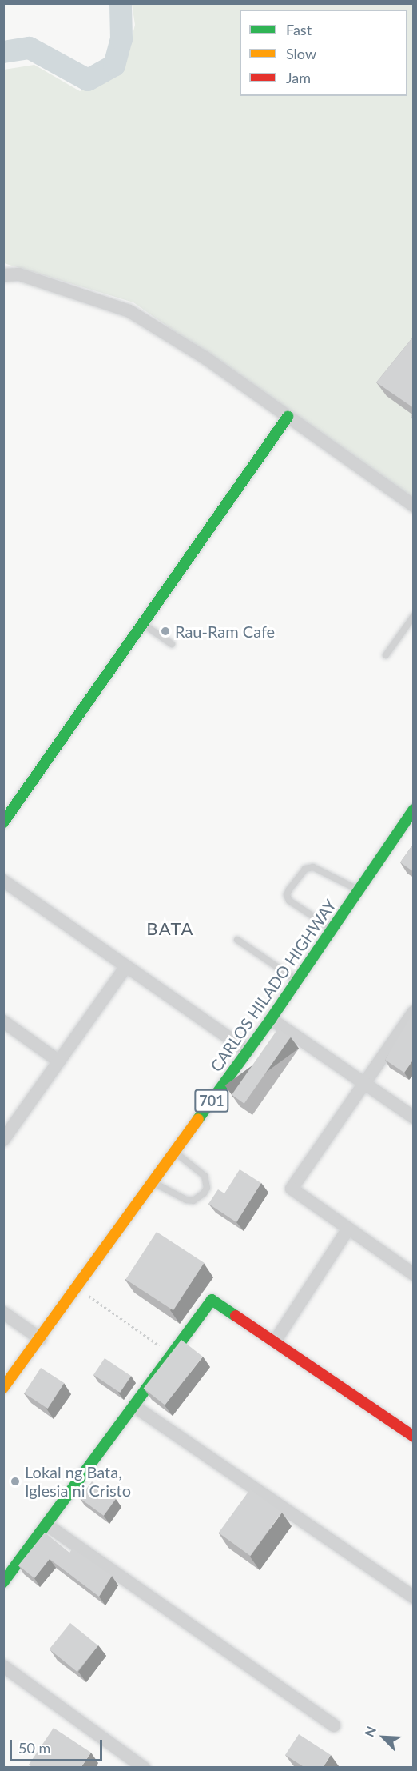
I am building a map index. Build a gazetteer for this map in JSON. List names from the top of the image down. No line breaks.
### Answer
{"streets":{"street":["CARLOS HILADO HIGHWAY","701"]},"districts":["BATA"],"places":["Rau-Ram Cafe","Lokal ng Bata, Iglesia ni Cristo"],"legend":["Fast","Slow","Jam"],"scale_bar":"50 m","north":"top left"}
